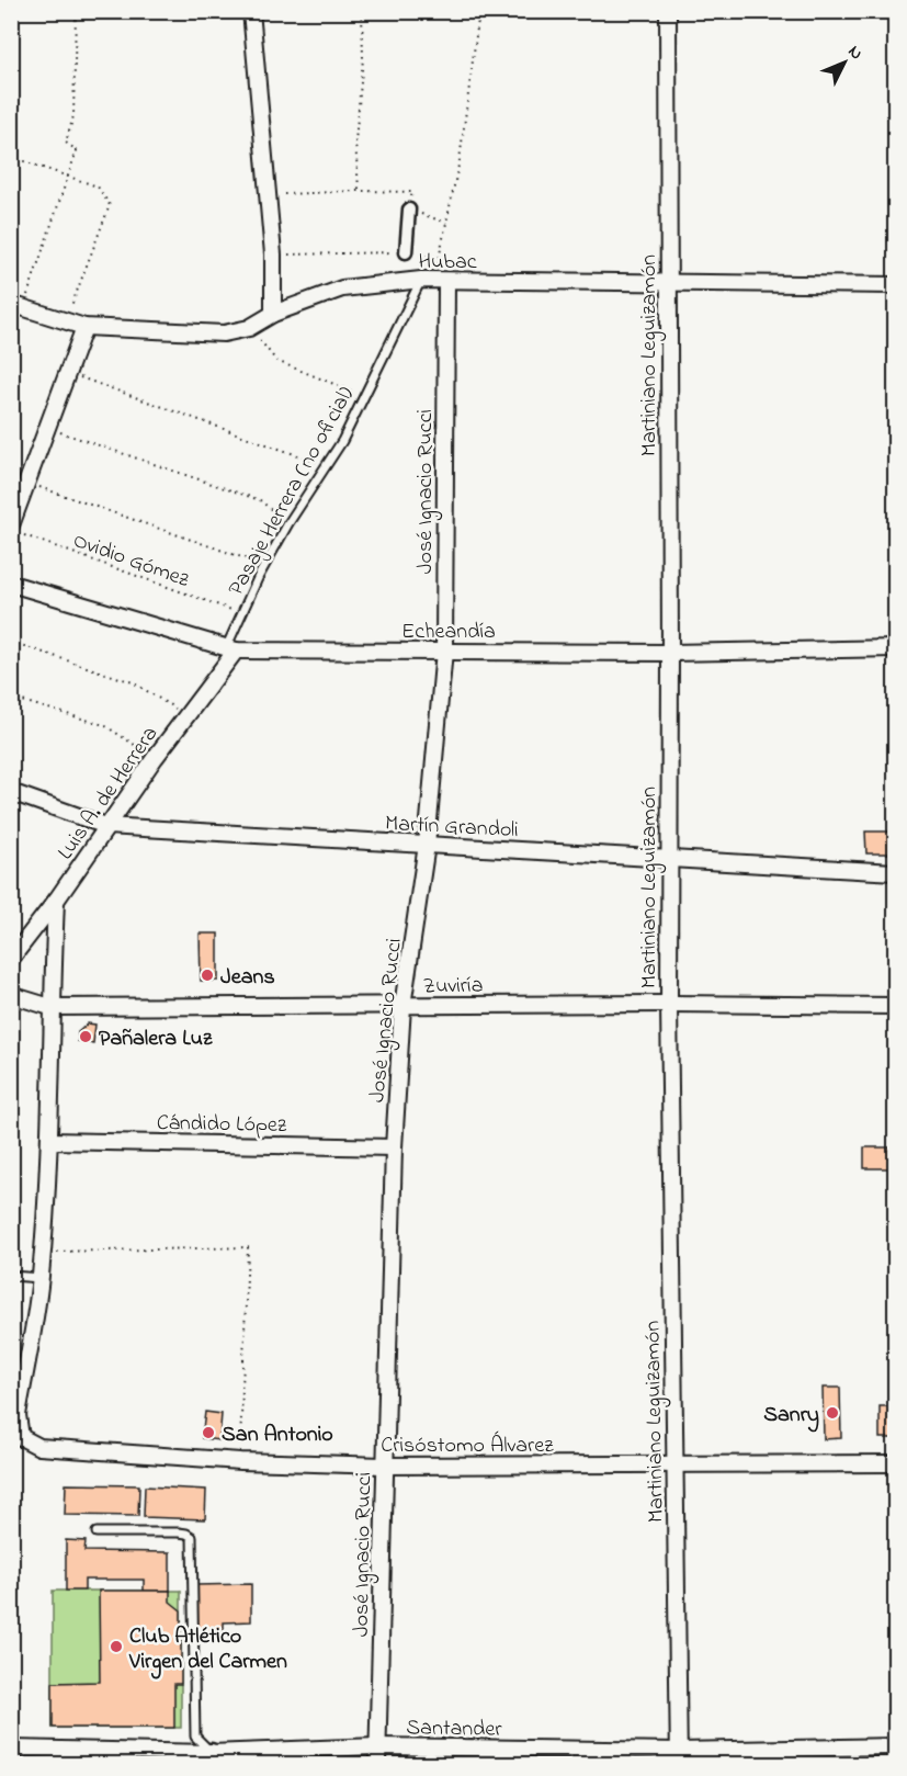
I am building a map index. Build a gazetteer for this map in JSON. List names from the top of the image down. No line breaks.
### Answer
{"streets":{"street":["Hubac","Martiniano Leguizamón","José Ignacio Rucci","Echeandía","Luis A. de Herrera","Martín Grandoli","Zuviría","Cándido López","Crisóstomo Álvarez","Santander"],"lane":["Pasaje Herrera (no oficial)"],"path":["Ovidio Gómez"]},"crossings":[["Hubac","Martiniano Leguizamón"],["Hubac","Pasaje Herrera (no oficial)"],["Hubac","José Ignacio Rucci"],["Martiniano Leguizamón","Echeandía"],["Martiniano Leguizamón","Martín Grandoli"],["Martiniano Leguizamón","Zuviría"],["Martiniano Leguizamón","Crisóstomo Álvarez"],["Martiniano Leguizamón","Santander"],["Pasaje Herrera (no oficial)","José Ignacio Rucci"],["Pasaje Herrera (no oficial)","Ovidio Gómez"],["Pasaje Herrera (no oficial)","Echeandía"],["Pasaje Herrera (no oficial)","Luis A. de Herrera"],["José Ignacio Rucci","Echeandía"],["José Ignacio Rucci","Martín Grandoli"],["José Ignacio Rucci","Zuviría"],["José Ignacio Rucci","Cándido López"],["José Ignacio Rucci","Crisóstomo Álvarez"],["José Ignacio Rucci","Santander"],["Echeandía","Luis A. de Herrera"],["Luis A. de Herrera","Martín Grandoli"]],"places":["Jeans","Pañalera Luz","Sanry","San Antonio","Club Atlético Virgen del Carmen"],"north":"top right"}
